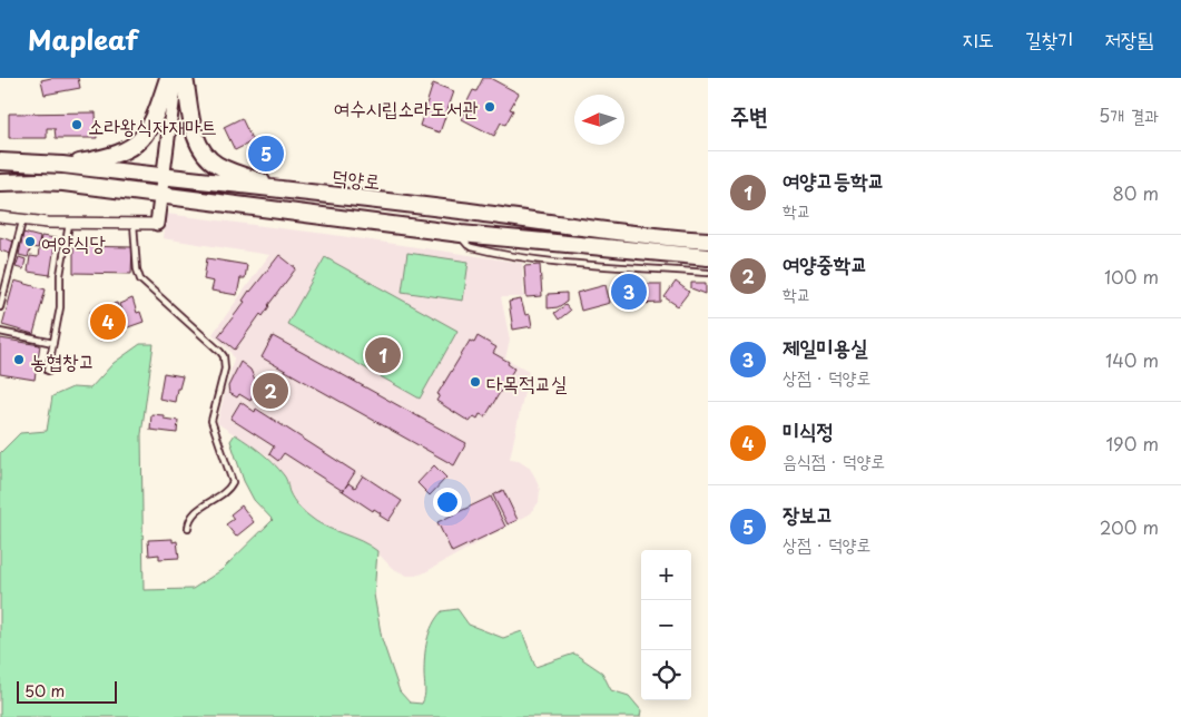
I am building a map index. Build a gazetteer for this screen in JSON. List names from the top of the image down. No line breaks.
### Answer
{"streets":{"main road":["덕양로"]},"places":["여수시립소라도서관","소라왕식자재마트","여양식당","농협창고","다목적교실"],"scale_bar":"50 m","north":"left","page":{"header":"Mapleaf","nav":["지도","길찾기","저장됨"],"heading":["주변","5개 결과"],"pins":["5","3","4","1","2"],"list":[{"mark":"1","name":"여양고등학교","note":"학교","value":"80 m"},{"mark":"2","name":"여양중학교","note":"학교","value":"100 m"},{"mark":"3","name":"제일미용실","note":"상점 · 덕양로","value":"140 m"},{"mark":"4","name":"미식정","note":"음식점 · 덕양로","value":"190 m"},{"mark":"5","name":"장보고","note":"상점 · 덕양로","value":"200 m"}],"map_buttons":["+","−"],"scale":"50 m"}}
